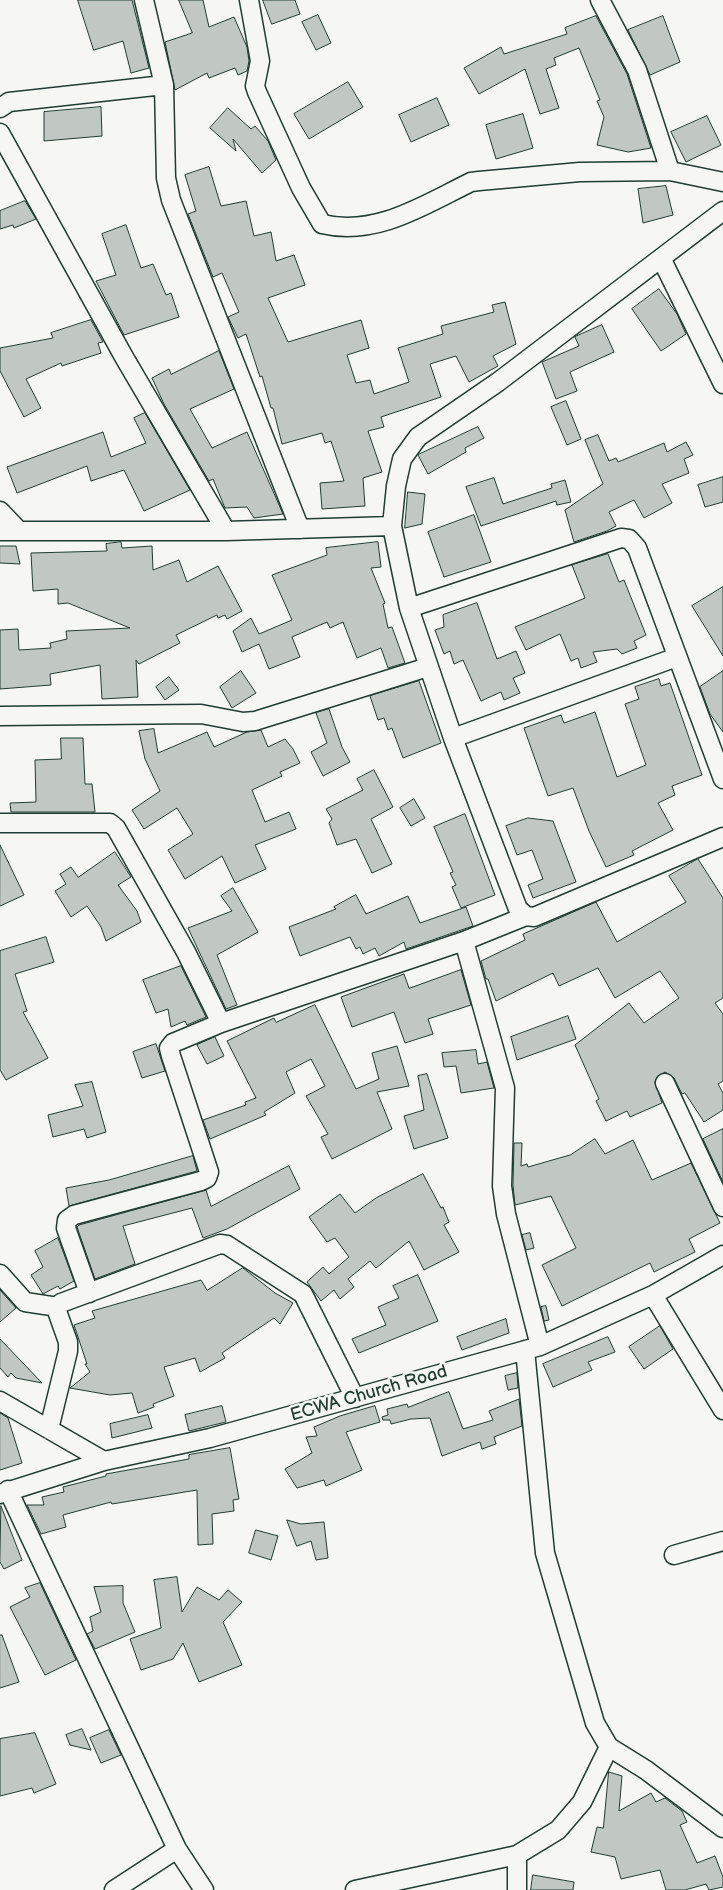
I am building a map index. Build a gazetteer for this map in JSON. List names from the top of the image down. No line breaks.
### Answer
{"streets":{"street":["ECWA Church Road"]}}
